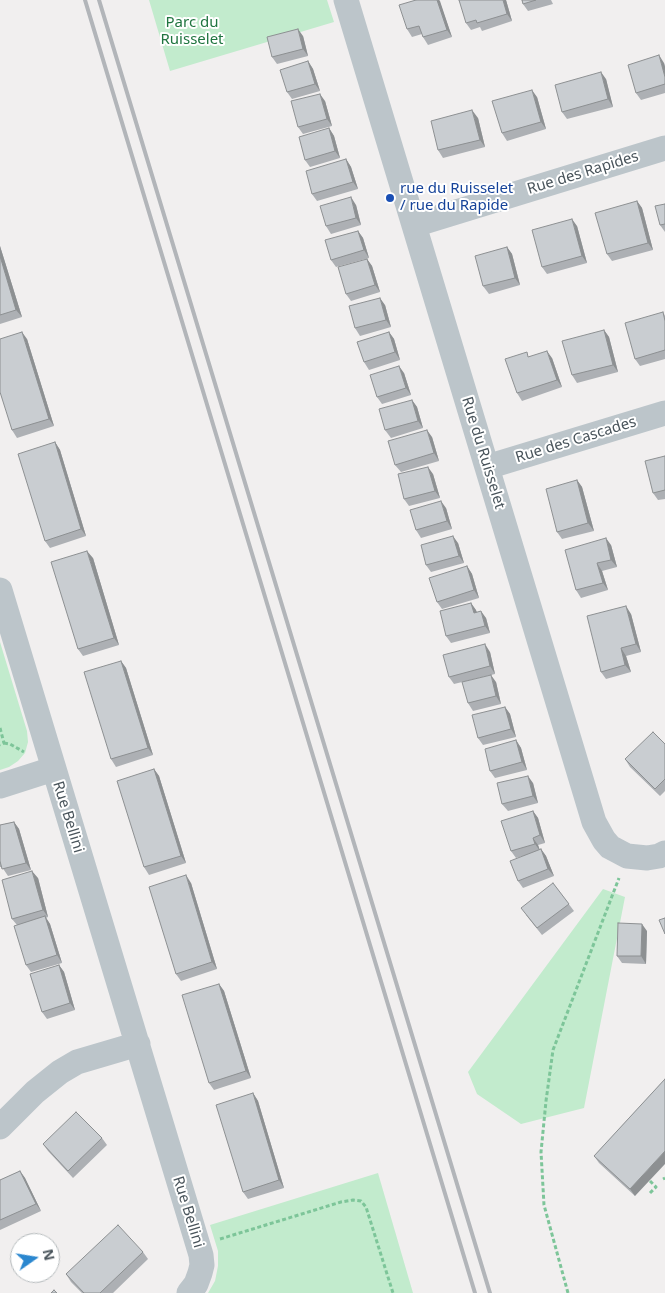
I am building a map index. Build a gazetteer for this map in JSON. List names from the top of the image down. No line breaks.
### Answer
{"streets":{"street":["Rue des Rapides","Rue des Cascades","Rue du Ruisselet","Rue Bellini"]},"crossings":[["Rue des Rapides","Rue du Ruisselet"],["Rue des Cascades","Rue du Ruisselet"]],"parks":["Parc du Ruisselet"],"places":["rue du Ruisselet / rue du Rapide"],"north":"right"}
